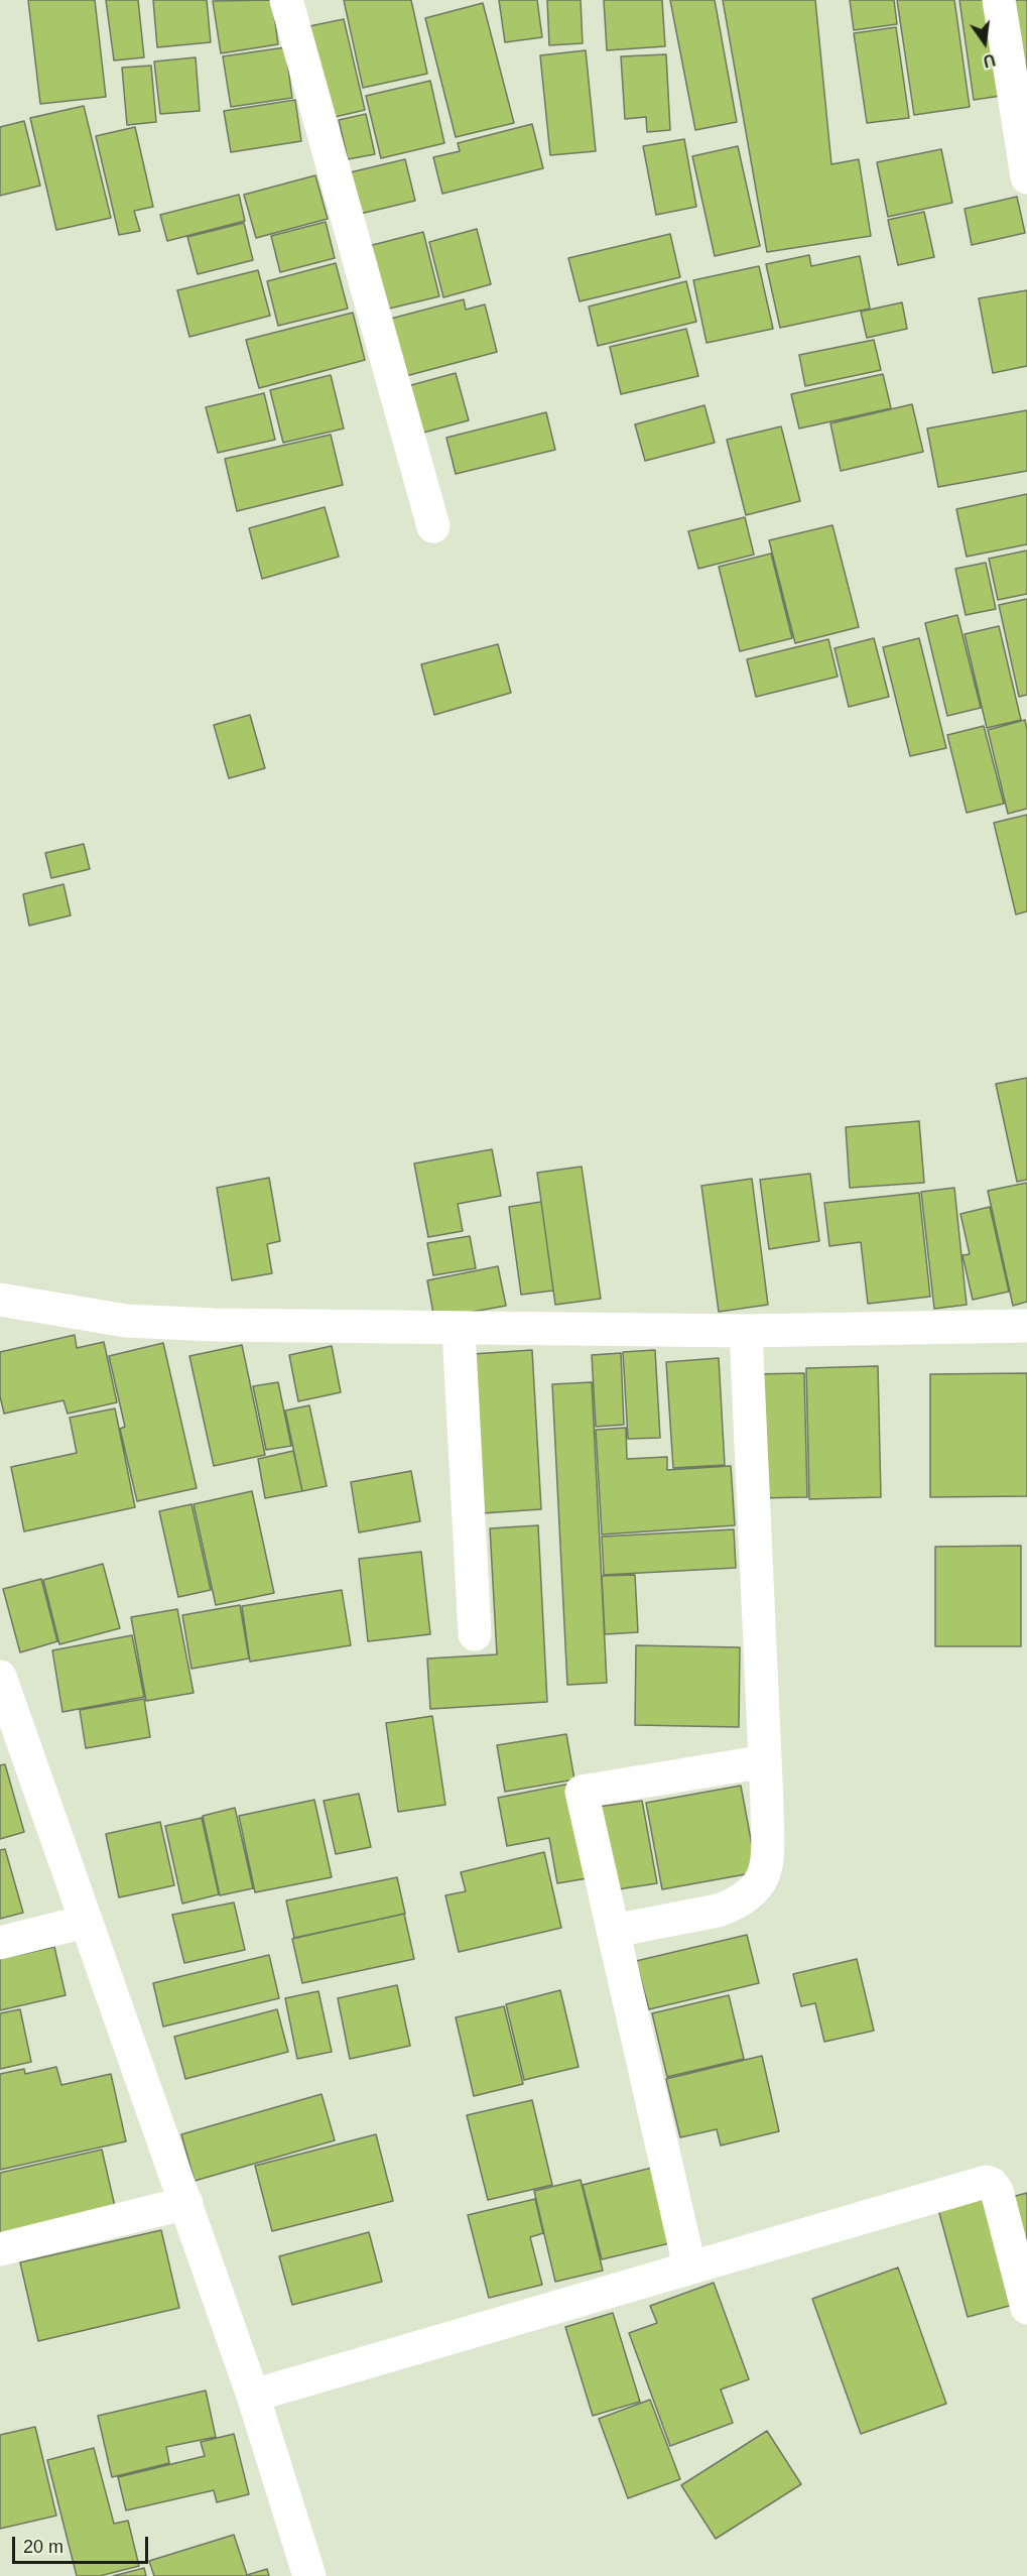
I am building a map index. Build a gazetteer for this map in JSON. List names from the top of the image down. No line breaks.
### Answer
{"scale_bar":"20 m","north":"bottom"}
